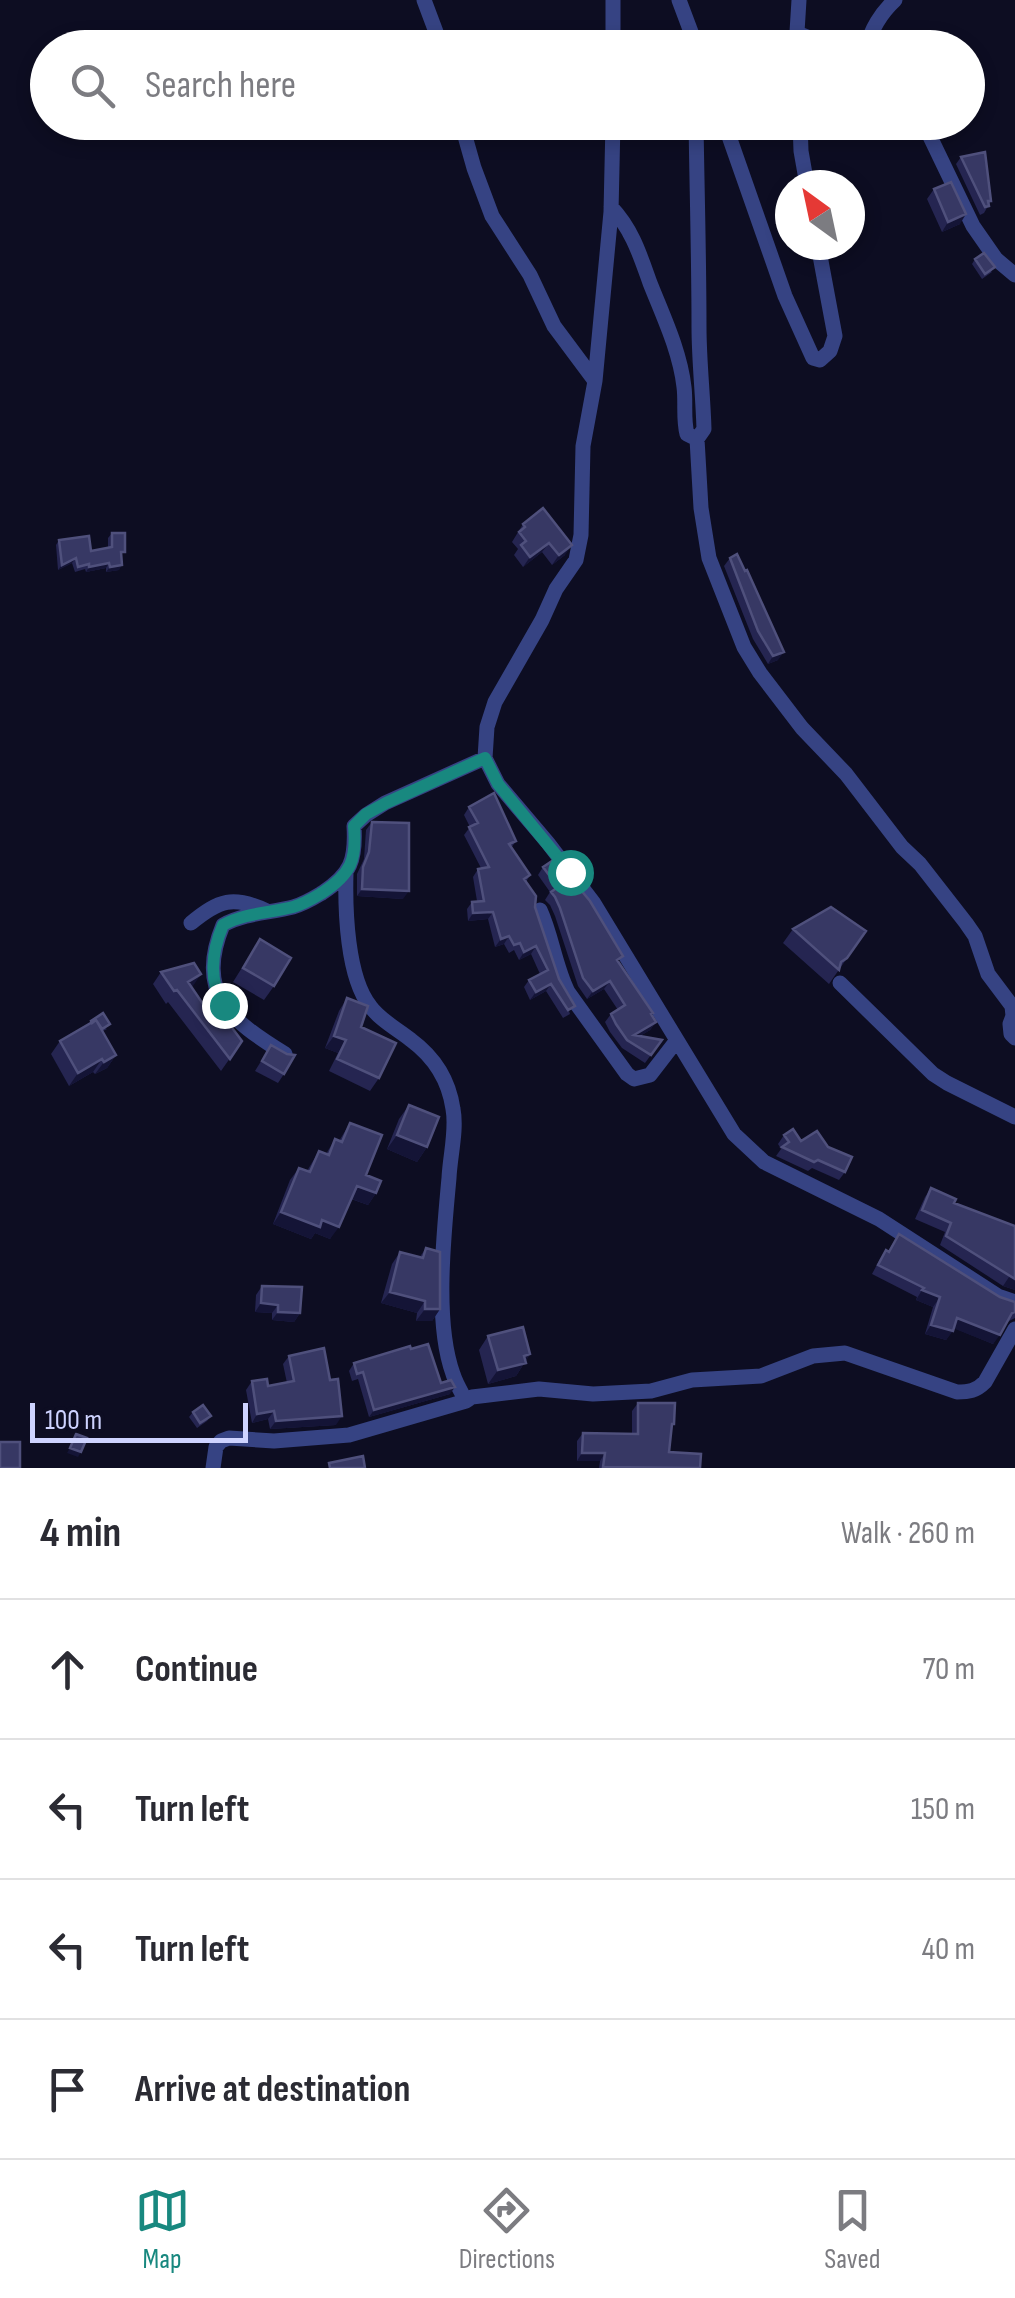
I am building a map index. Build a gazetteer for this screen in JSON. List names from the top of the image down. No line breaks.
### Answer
{"scale_bar":"100 m","north":"top left","page":{"search":"Search here","scale":"100 m","heading":["4 min","Walk · 260 m"],"list":[["Continue","70 m"],["Turn left","150 m"],["Turn left","40 m"],"Arrive at destination"],"nav":["Map","Directions","Saved"]}}
